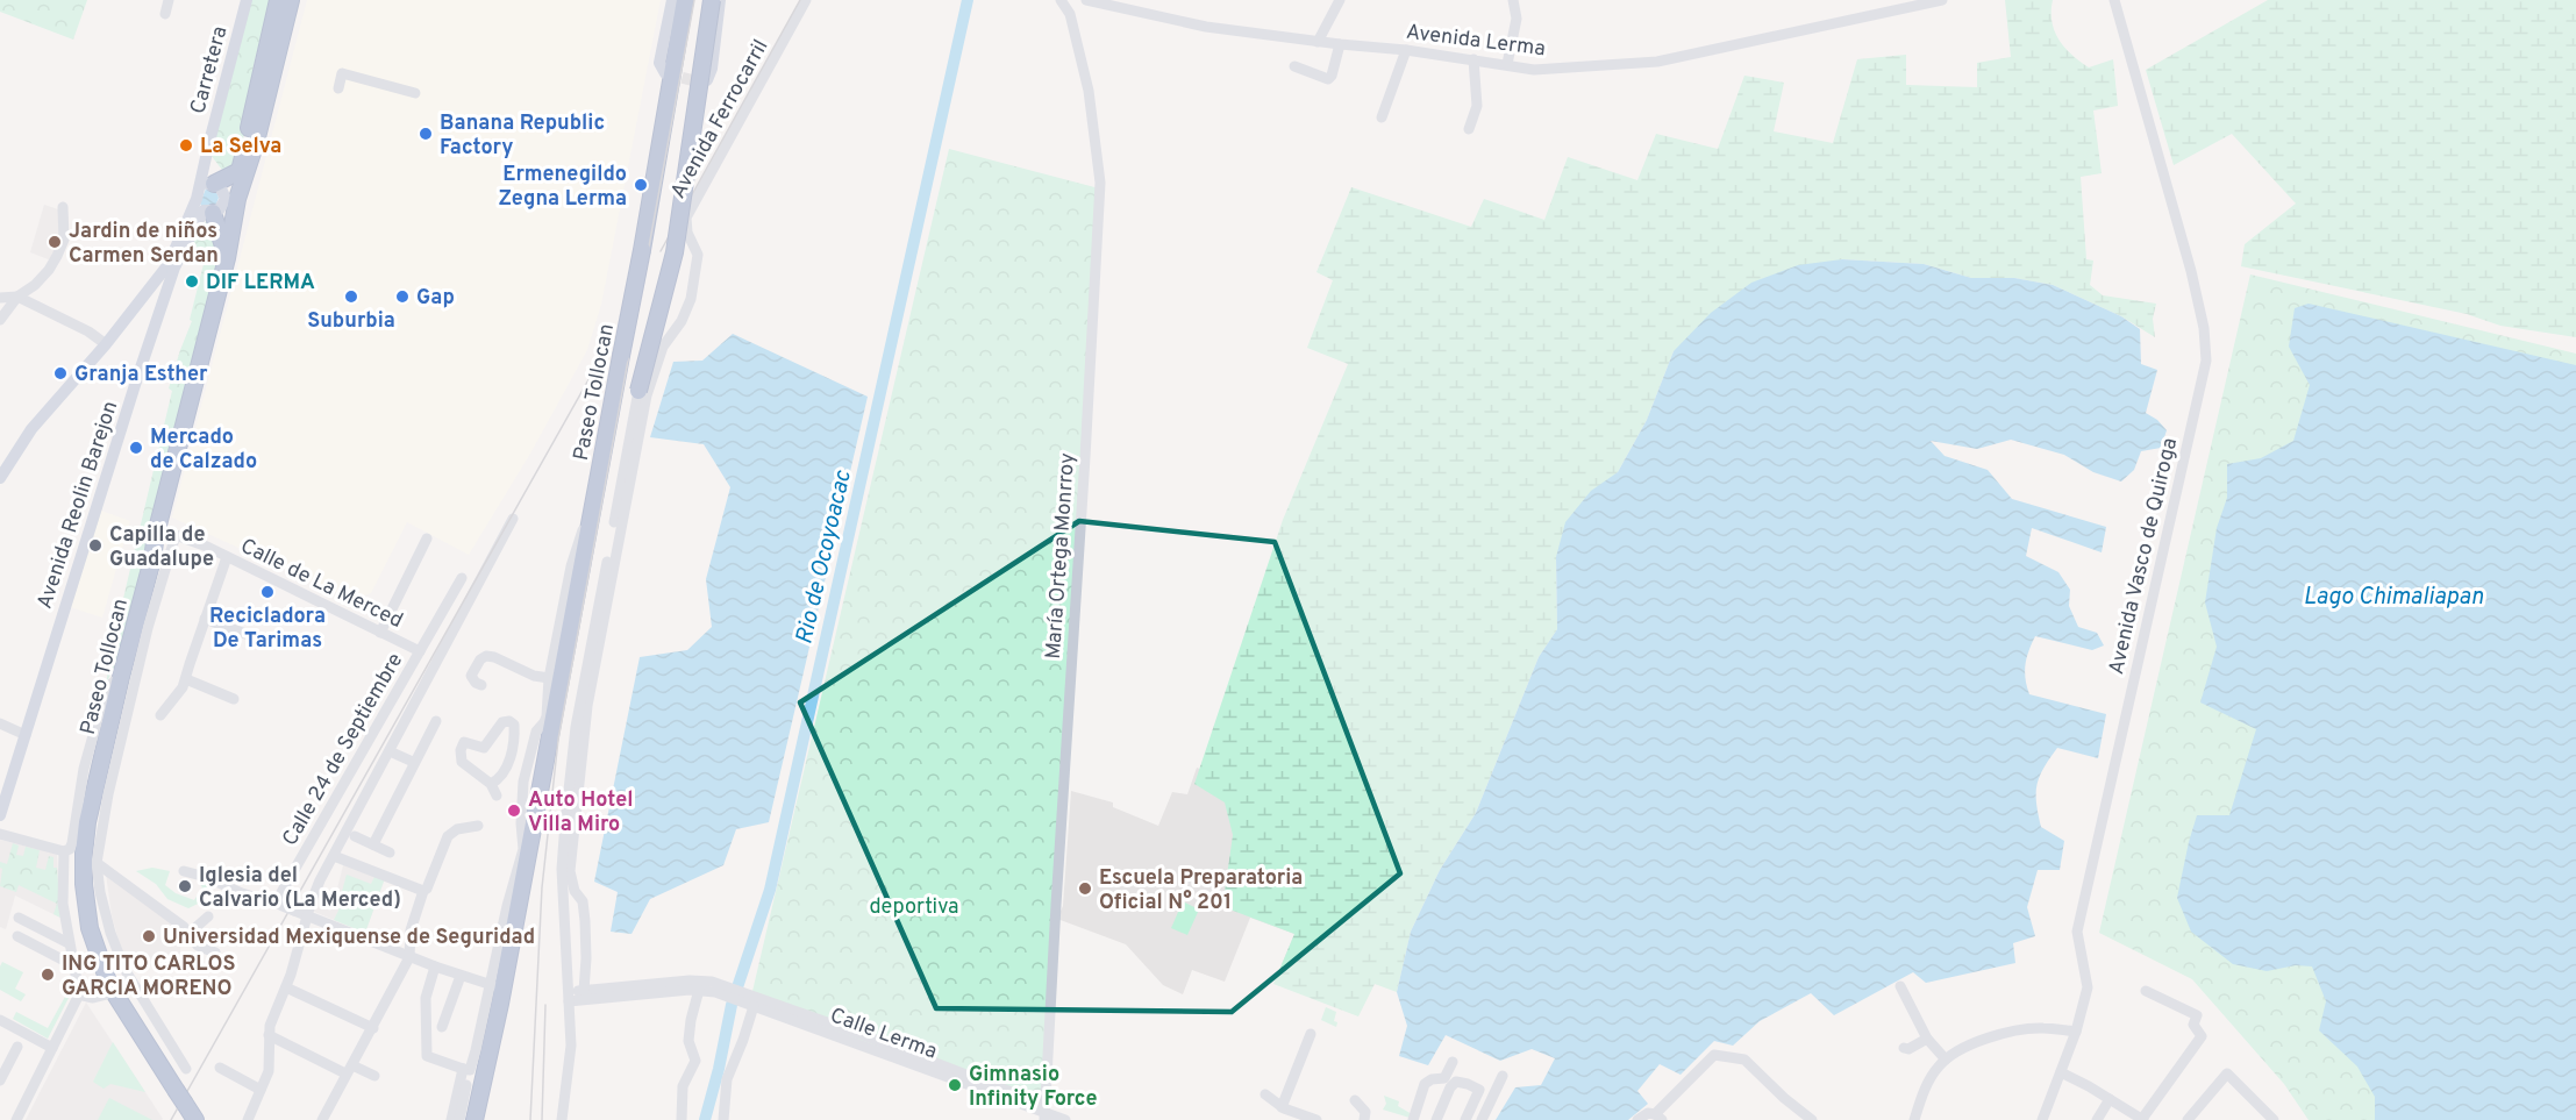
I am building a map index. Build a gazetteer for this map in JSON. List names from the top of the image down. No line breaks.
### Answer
{"streets":{"highway":["Paseo Tollocan"],"main road":["Carretera","Avenida Reolin Barejon"],"street":["Avenida Lerma","Avenida Ferrocarril","María Ortega Monrroy","Avenida Vasco de Quiroga","Calle de La Merced","Calle 24 de Septiembre","Calle Lerma"]},"crossings":[["Carretera","Avenida Reolin Barejon"],["María Ortega Monrroy","Calle Lerma"],["Calle de La Merced","Calle 24 de Septiembre"]],"water":["Rio de Ocoyoacac","Lago Chimaliapan"],"parks":["deportiva"],"places":["Banana Republic Factory","La Selva","Ermenegildo Zegna Lerma","Jardin de niños Carmen Serdan","DIF LERMA","Suburbia","Gap","Granja Esther","Mercado de Calzado","Capilla de Guadalupe","Recicladora De Tarimas","Auto Hotel Villa Miro","Iglesia del Calvario (La Merced)","Escuela Preparatoria Oficial N° 201","Universidad Mexiquense de Seguridad","ING TITO CARLOS GARCIA MORENO","Gimnasio Infinity Force"]}
